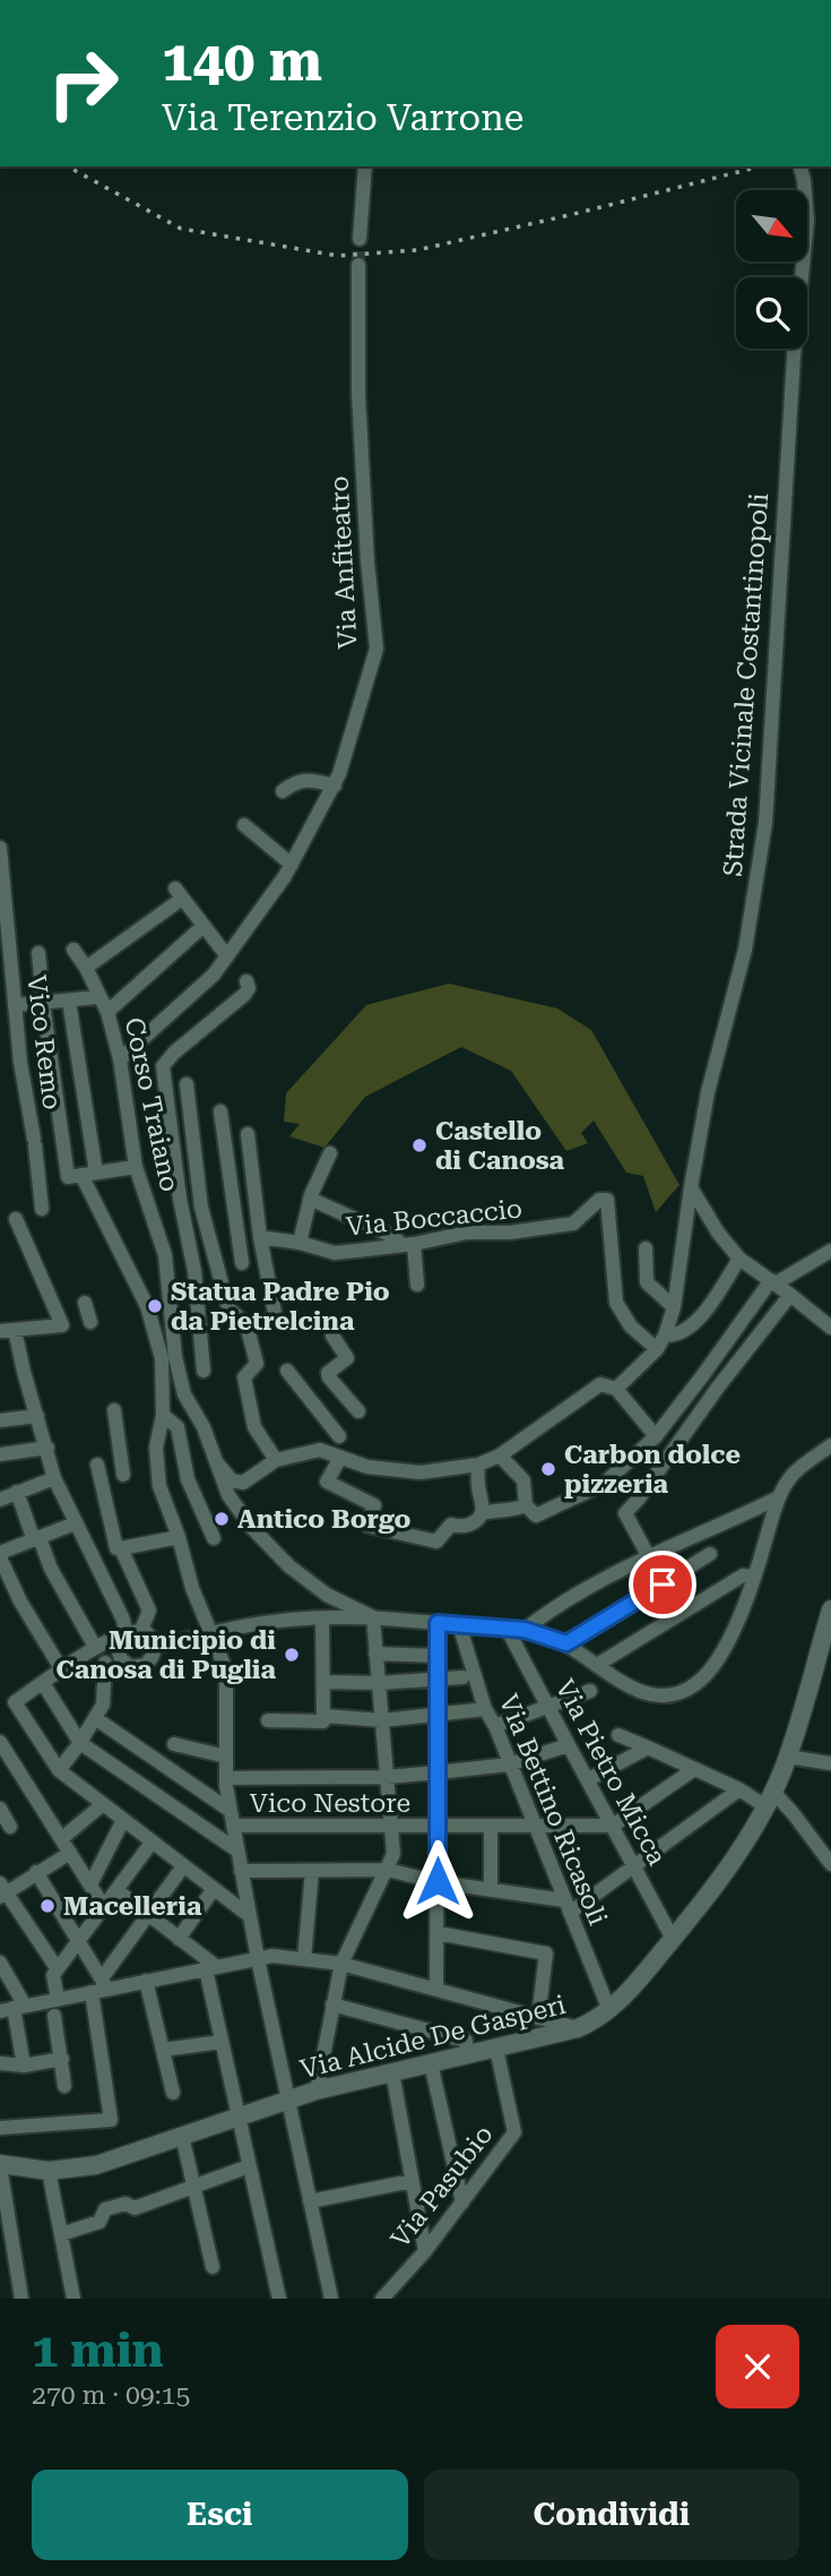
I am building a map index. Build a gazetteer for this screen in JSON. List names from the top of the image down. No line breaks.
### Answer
{"streets":{"street":["Via Anfiteatro","Strada Vicinale Costantinopoli","Vico Remo","Corso Traiano","Via Boccaccio","Via Pietro Micca","Vico Nestore","Via Bettino Ricasoli","Via Alcide De Gasperi","Via Pasubio"]},"crossings":[["Via Anfiteatro","Corso Traiano"],["Strada Vicinale Costantinopoli","Via Boccaccio"],["Via Pietro Micca","Vico Nestore"],["Via Pietro Micca","Via Alcide De Gasperi"],["Vico Nestore","Via Bettino Ricasoli"],["Via Bettino Ricasoli","Via Alcide De Gasperi"],["Via Alcide De Gasperi","Via Pasubio"]],"places":["Castello di Canosa","Statua Padre Pio da Pietrelcina","Carbon dolce pizzeria","Antico Borgo","Municipio di Canosa di Puglia","Macelleria"],"north":"bottom right","page":{"turn":["140 m","Via Terenzio Varrone"],"heading":["1 min","270 m · 09:15"],"buttons":["Esci","Condividi"]}}
